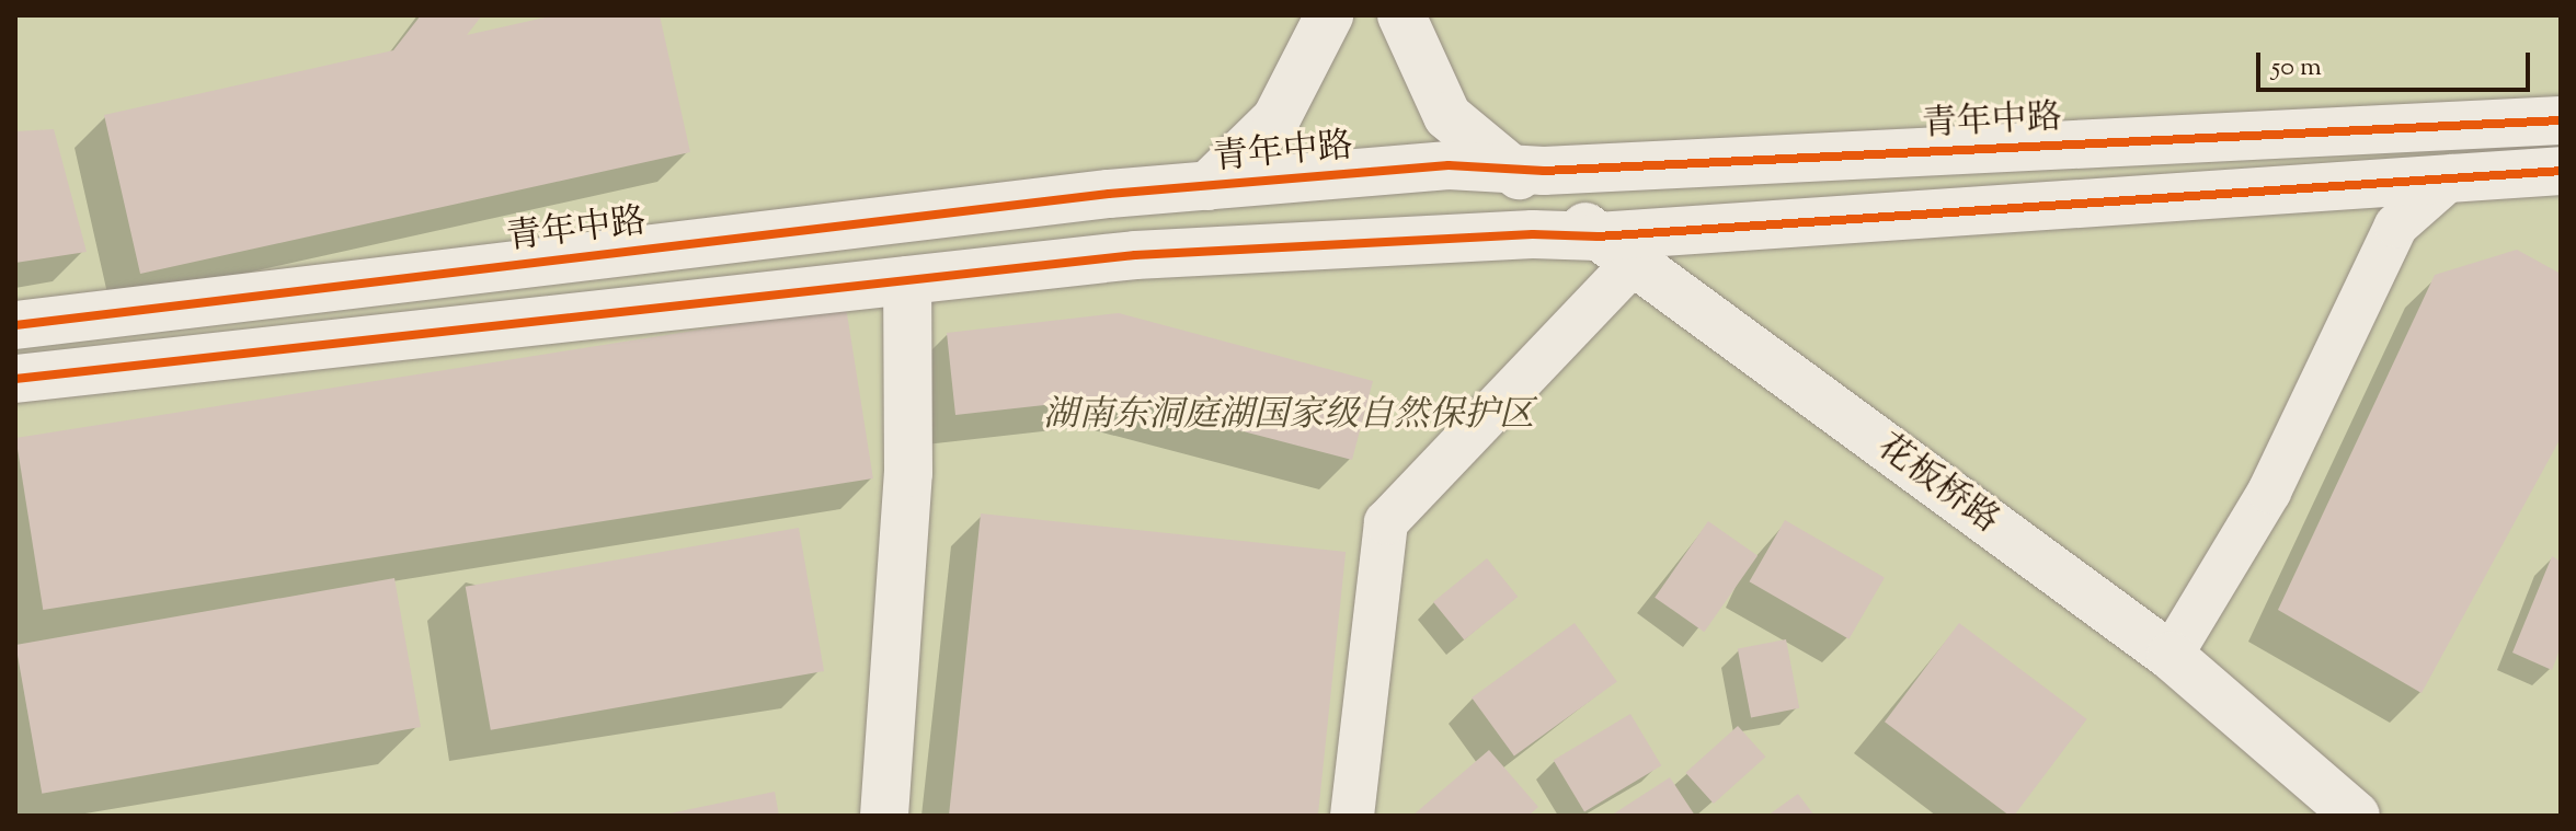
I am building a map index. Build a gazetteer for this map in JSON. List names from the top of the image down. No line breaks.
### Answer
{"streets":{"main road":["青年中路","花板桥路"]},"crossings":[["青年中路","花板桥路"]],"parks":["湖南东洞庭湖国家级自然保护区"],"scale_bar":"50 m"}
